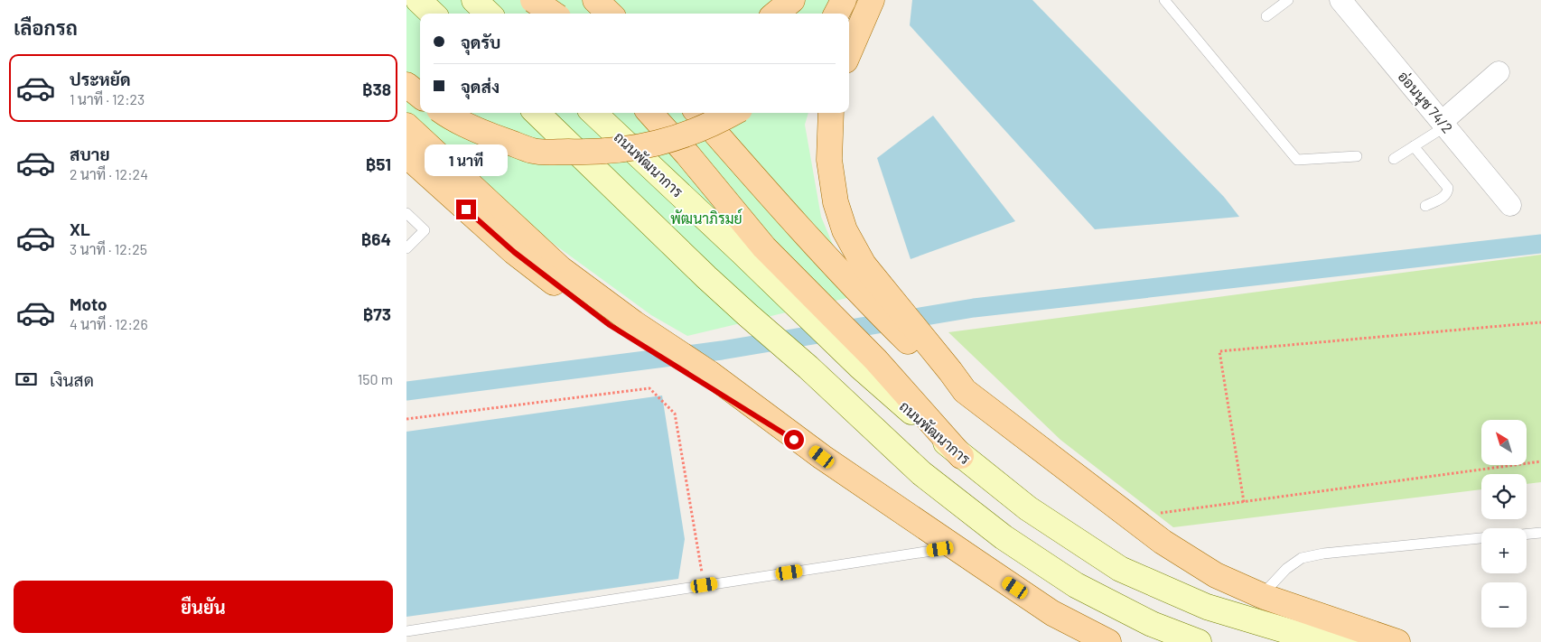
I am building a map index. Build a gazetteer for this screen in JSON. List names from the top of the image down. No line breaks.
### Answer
{"streets":{"main road":["ถนนพัฒนาการ"],"street":["อ่อนนุช 74/2"]},"parks":["พัฒนาภิรมย์"],"north":"top left","page":{"heading":"เลือกรถ","banner":["จุดรับ","จุดส่ง"],"list":[{"name":"ประหยัด","note":"1 นาที · 12:23","value":"฿38"},{"name":"สบาย","note":"2 นาที · 12:24","value":"฿51"},{"name":"XL","note":"3 นาที · 12:25","value":"฿64"},{"name":"Moto","note":"4 นาที · 12:26","value":"฿73"}],"bubble":"1 นาที","pay":["เงินสด","150 m"],"map_buttons":["+","−"],"buttons":"ยืนยัน"}}
